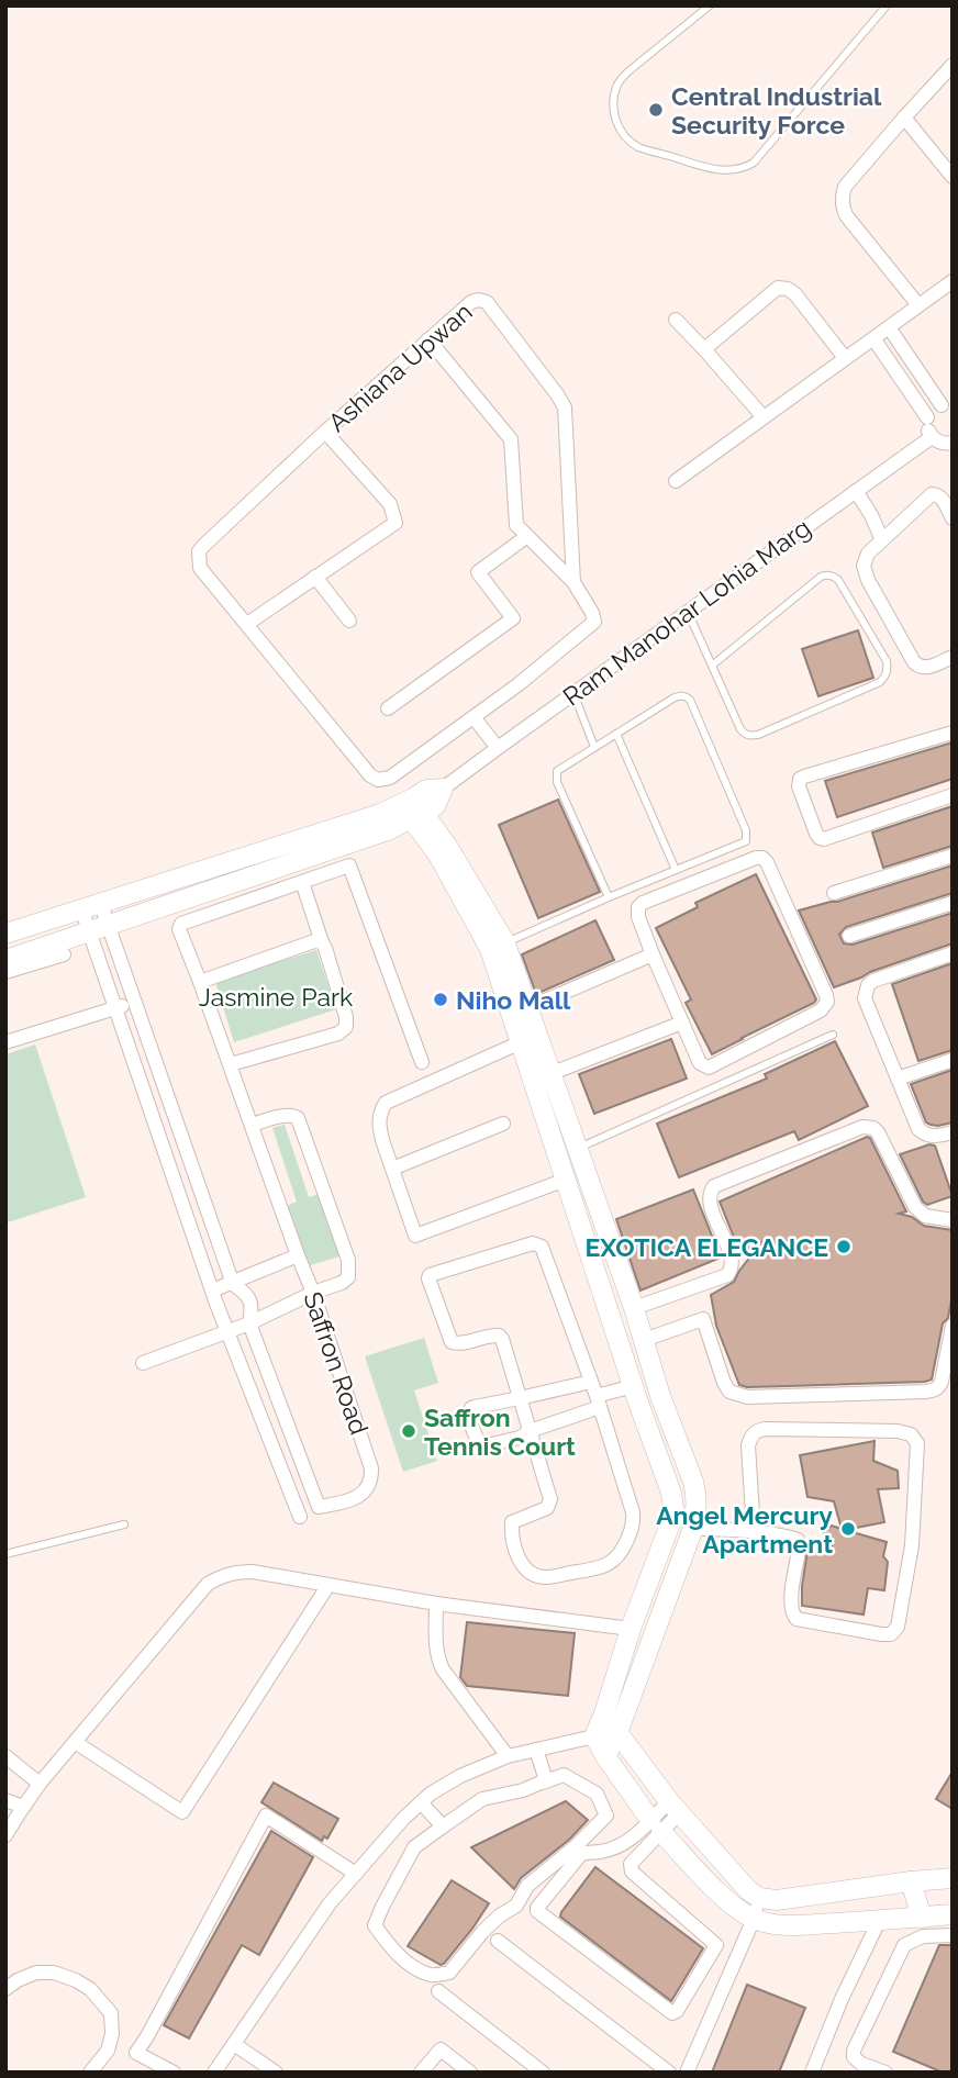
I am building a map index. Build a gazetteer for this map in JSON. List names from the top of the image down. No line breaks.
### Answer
{"streets":{"street":["Ashiana Upwan","Ram Manohar Lohia Marg","Saffron Road"]},"parks":["Jasmine Park"],"places":["Central Industrial Security Force","Niho Mall","EXOTICA ELEGANCE","Saffron Tennis Court","Angel Mercury Apartment"]}
